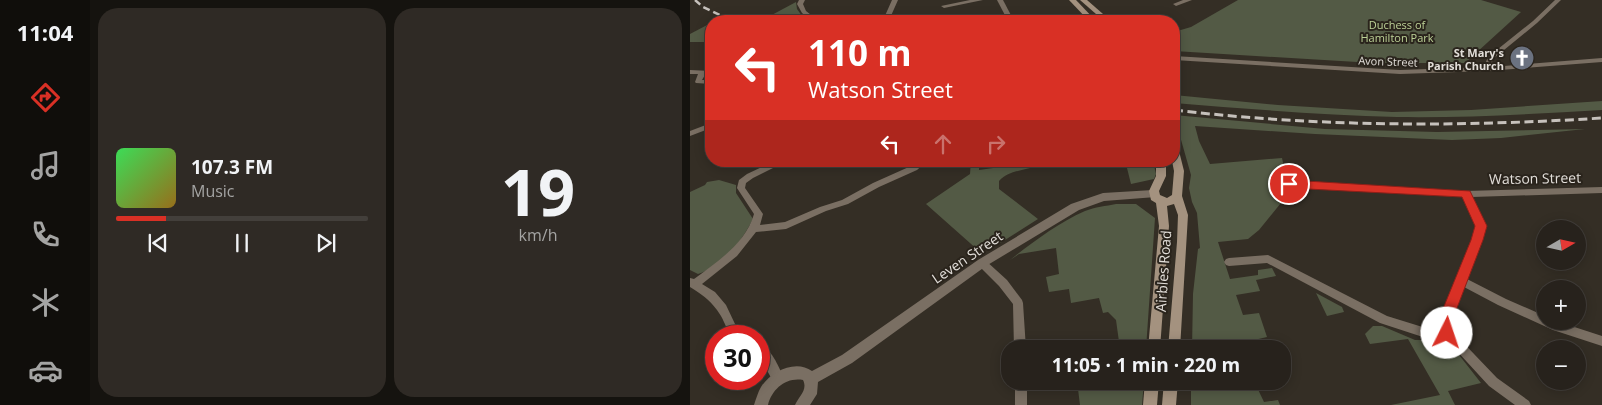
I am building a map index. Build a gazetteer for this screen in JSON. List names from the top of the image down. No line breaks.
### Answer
{"streets":{"main road":["Airbles Road"],"street":["Avon Street","Watson Street","Leven Street"]},"crossings":[["Leven Street","Airbles Road"]],"parks":["Duchess of Hamilton Park"],"places":{"church":["St Mary's Parish Church"]},"north":"right","page":{"tabs":"11:04","tile":["19","km/h"],"turn":["110 m","Watson Street"],"song":["107.3 FM","Music"],"map_buttons":["+","−"],"limit":"30","trip":"11:05 · 1 min · 220 m"}}
